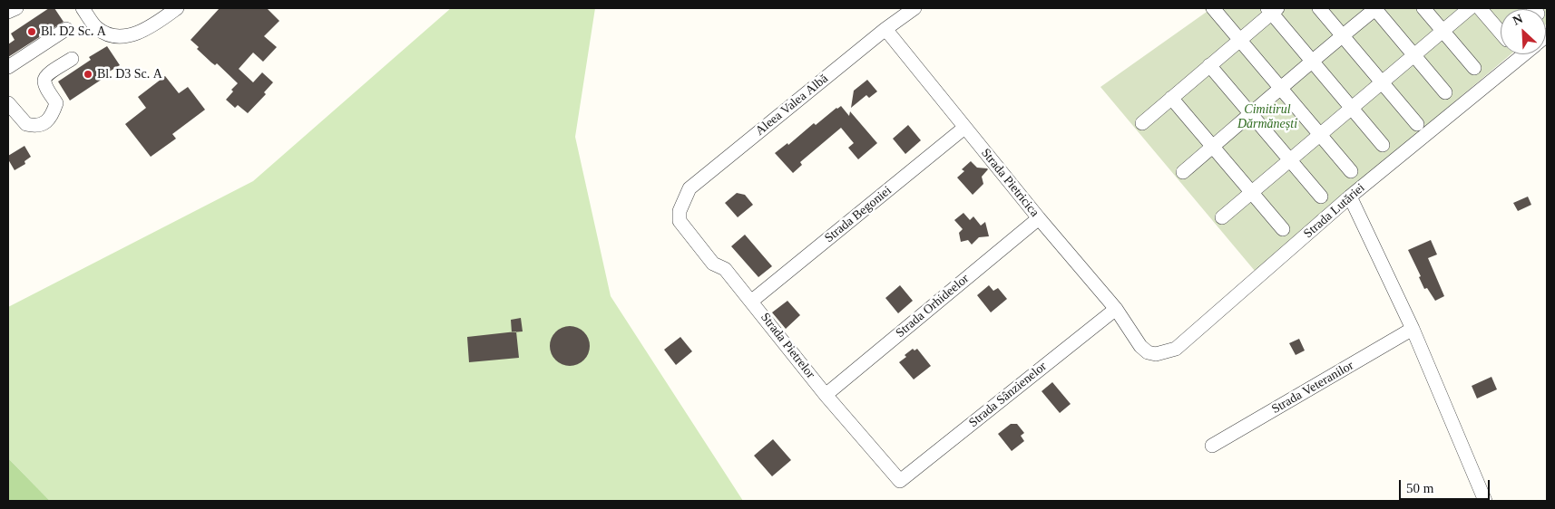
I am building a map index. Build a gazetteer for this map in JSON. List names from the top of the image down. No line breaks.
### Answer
{"streets":{"street":["Aleea Valea Albă","Strada Pietricica","Strada Lutăriei","Strada Begoniei","Strada Orhideelor","Strada Pietrelor","Strada Veteranilor","Strada Sânzienelor"]},"crossings":[["Aleea Valea Albă","Strada Pietricica"],["Aleea Valea Albă","Strada Pietrelor"],["Strada Pietricica","Strada Lutăriei"],["Strada Pietricica","Strada Begoniei"],["Strada Pietricica","Strada Orhideelor"],["Strada Pietricica","Strada Sânzienelor"],["Strada Begoniei","Strada Pietrelor"],["Strada Orhideelor","Strada Pietrelor"],["Strada Pietrelor","Strada Sânzienelor"]],"parks":["Cimitirul Dărmănești"],"places":["Bl. D2 Sc. A","Bl. D3 Sc. A"],"scale_bar":"50 m","north":"top left"}
